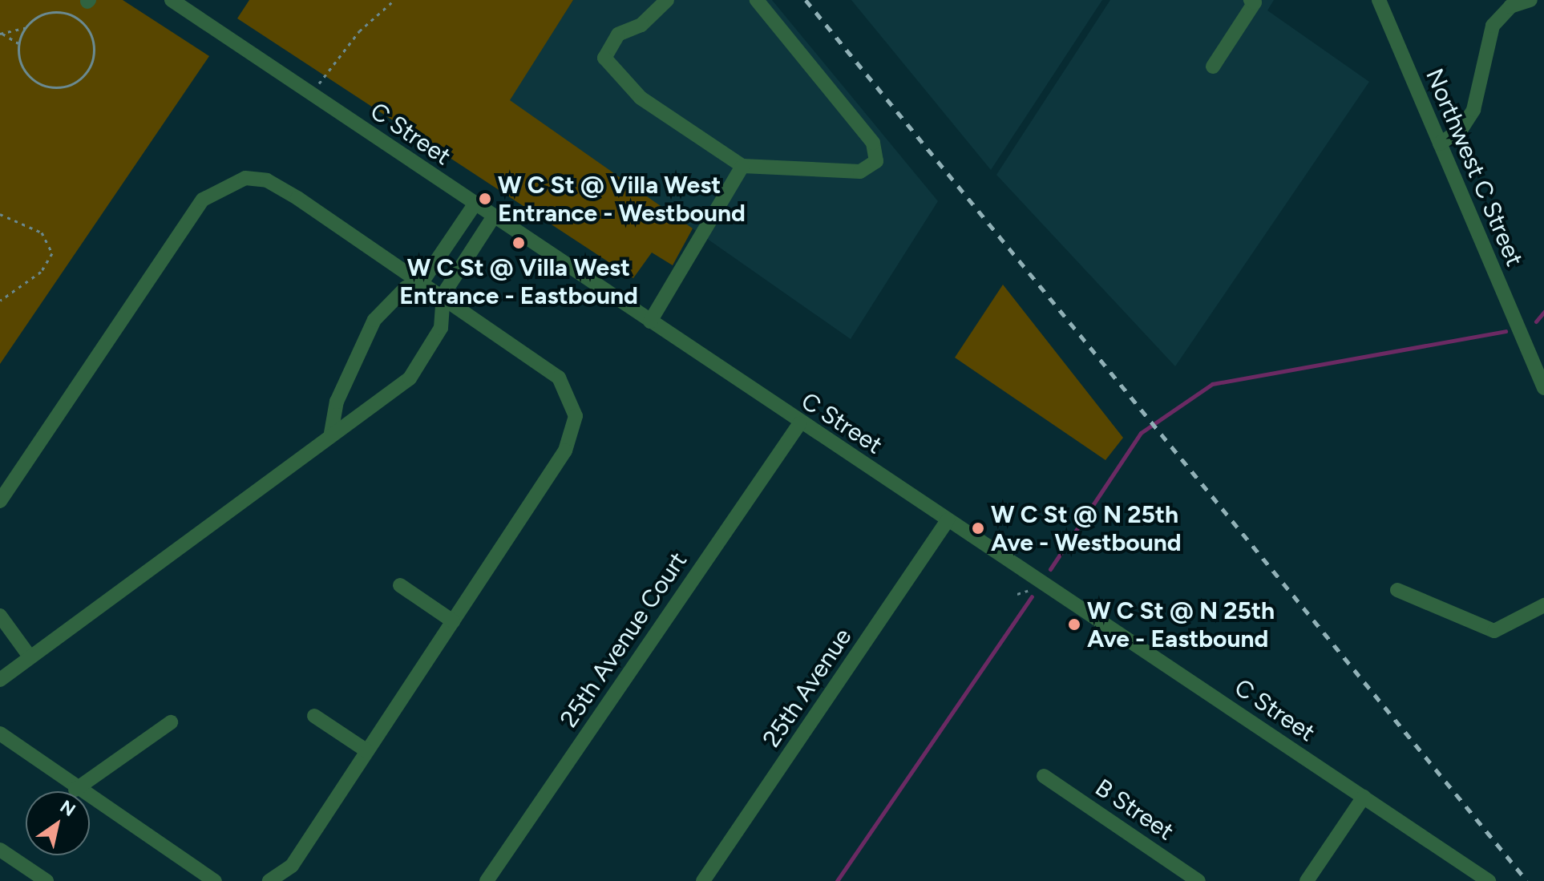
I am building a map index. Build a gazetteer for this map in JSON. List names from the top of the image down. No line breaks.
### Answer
{"streets":{"street":["C Street","Northwest C Street","25th Avenue Court","25th Avenue","B Street"]},"crossings":[["C Street","25th Avenue Court"],["C Street","25th Avenue"]],"places":["W C St @ Villa West Entrance - Westbound","W C St @ Villa West Entrance - Eastbound","W C St @ N 25th Ave - Westbound","W C St @ N 25th Ave - Eastbound"],"north":"top right"}
